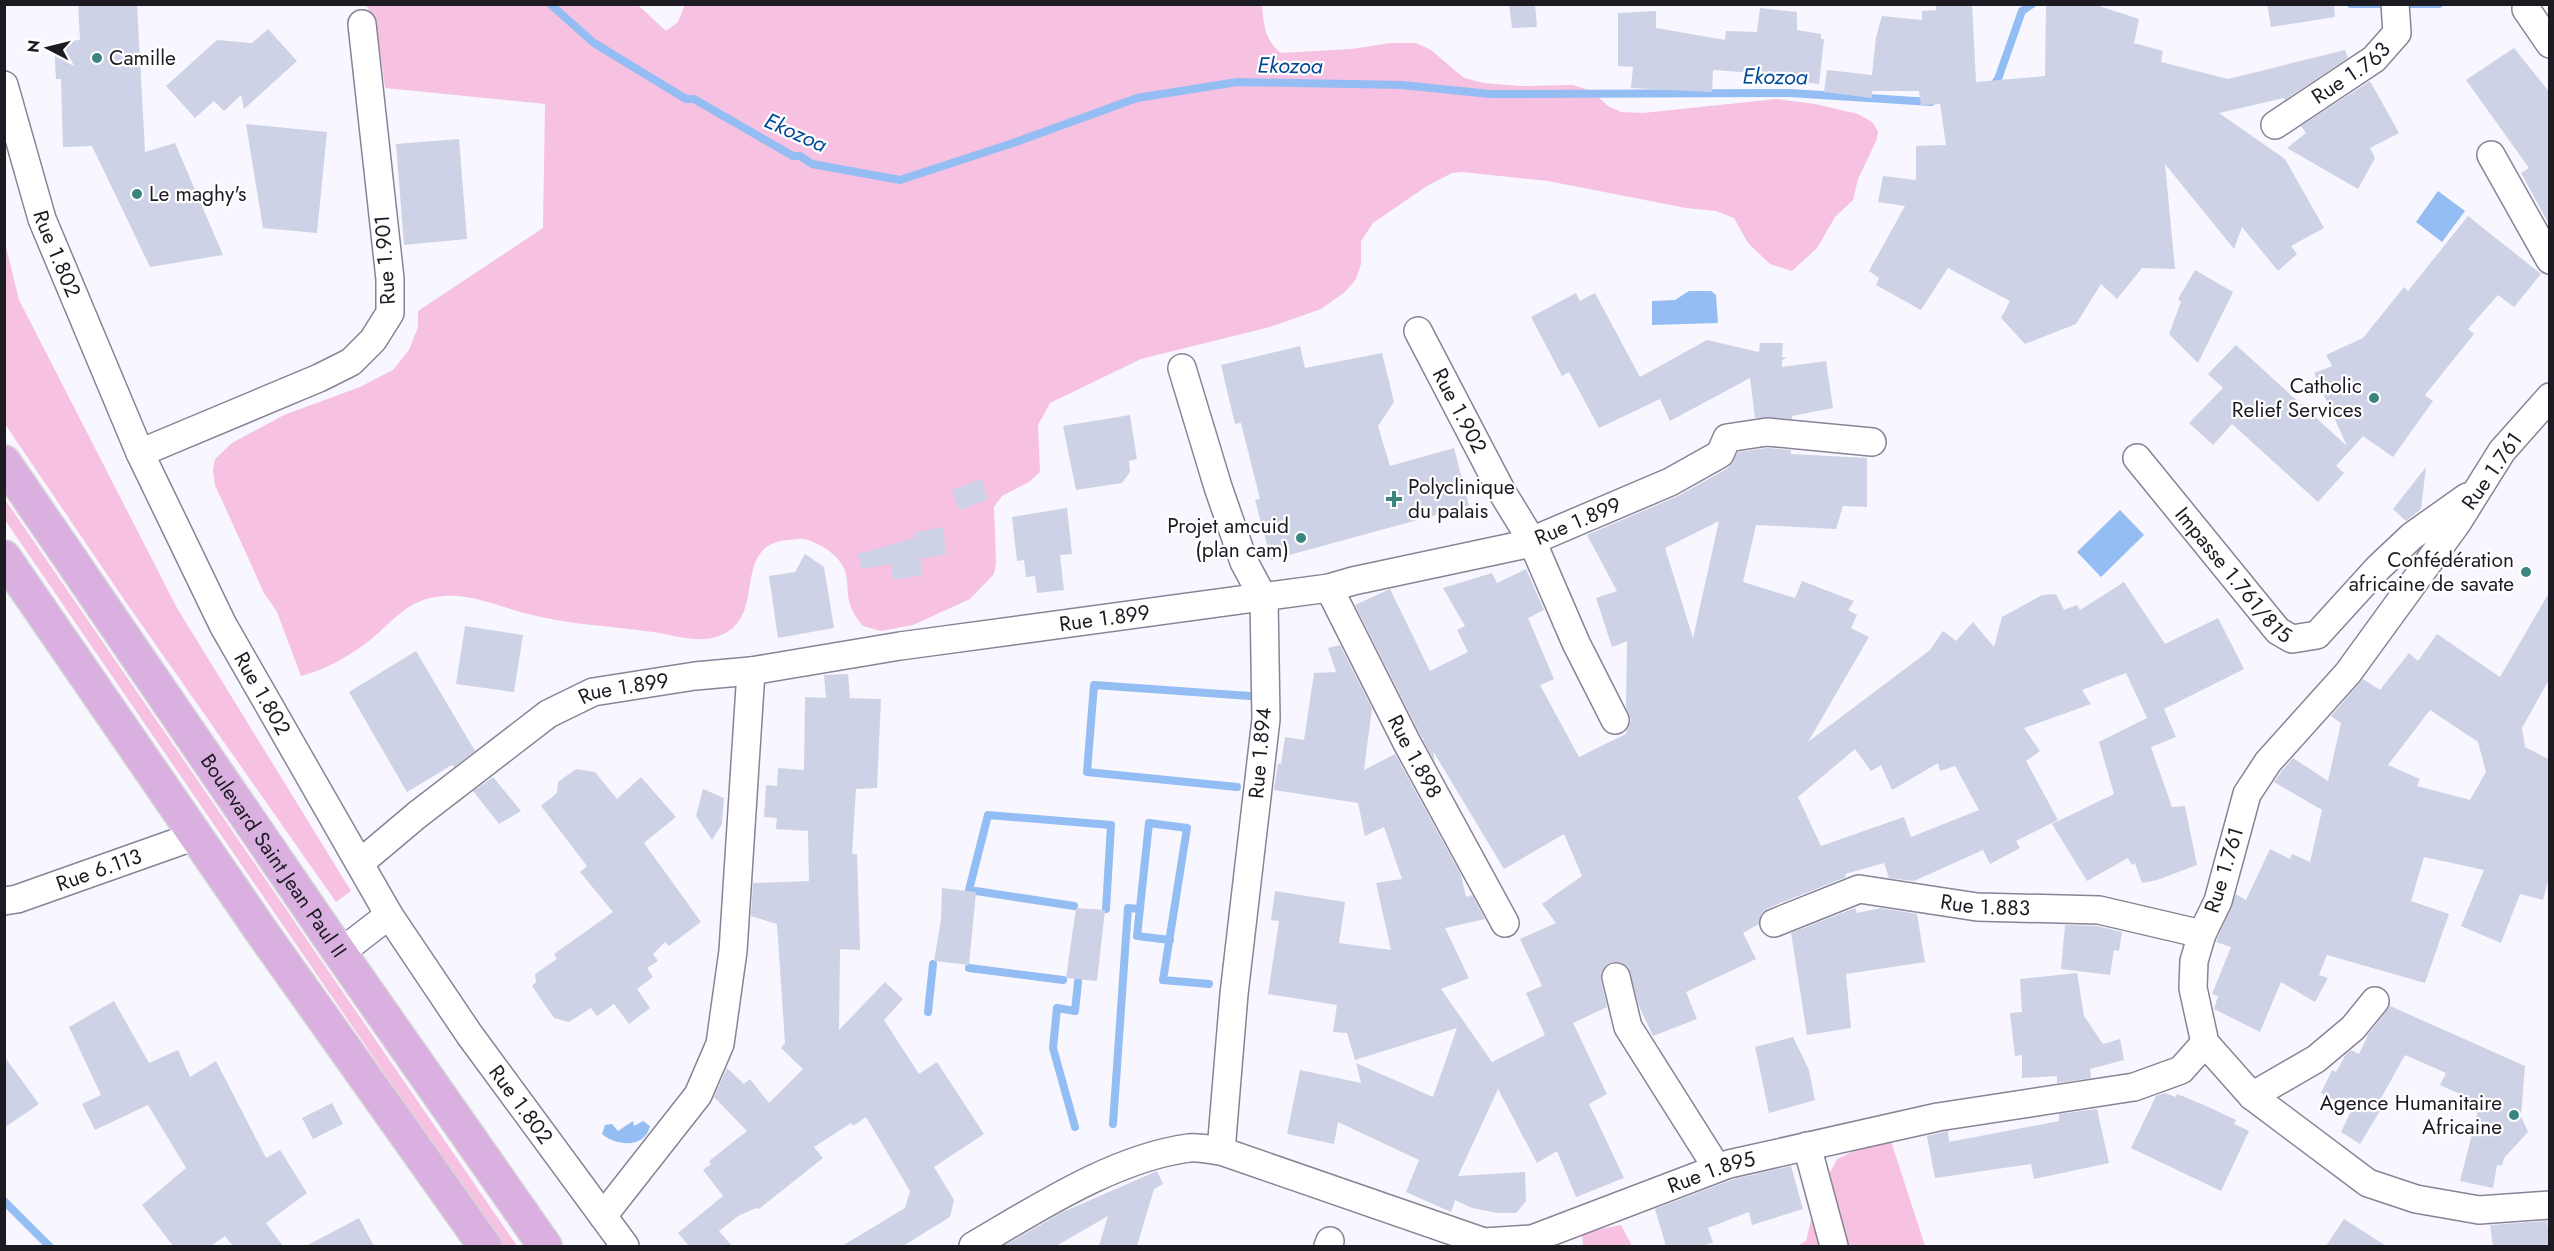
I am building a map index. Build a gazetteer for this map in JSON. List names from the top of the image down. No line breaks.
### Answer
{"streets":{"main road":["Boulevard Saint Jean Paul II"],"street":["Rue 1.763","Rue 1.802","Rue 1.901","Rue 1.902","Rue 1.761","Rue 1.899","Impasse 1.761/815","Rue 1.894","Rue 1.898","Rue 6.113","Rue 1.883","Rue 1.895"]},"crossings":[["Rue 1.802","Rue 1.901"],["Rue 1.802","Rue 1.899"],["Rue 1.902","Rue 1.899"],["Rue 1.761","Impasse 1.761/815"],["Rue 1.761","Rue 1.883"],["Rue 1.761","Rue 1.895"],["Rue 1.899","Rue 1.894"],["Rue 1.899","Rue 1.898"],["Rue 1.894","Rue 1.895"]],"water":["Ekozoa"],"places":{"other":["Camille","Le maghy's","Catholic Relief Services","Projet amcuid (plan cam)","Confédération africaine de savate","Agence Humanitaire Africaine"],"health":["Polyclinique du palais"]},"north":"left"}
